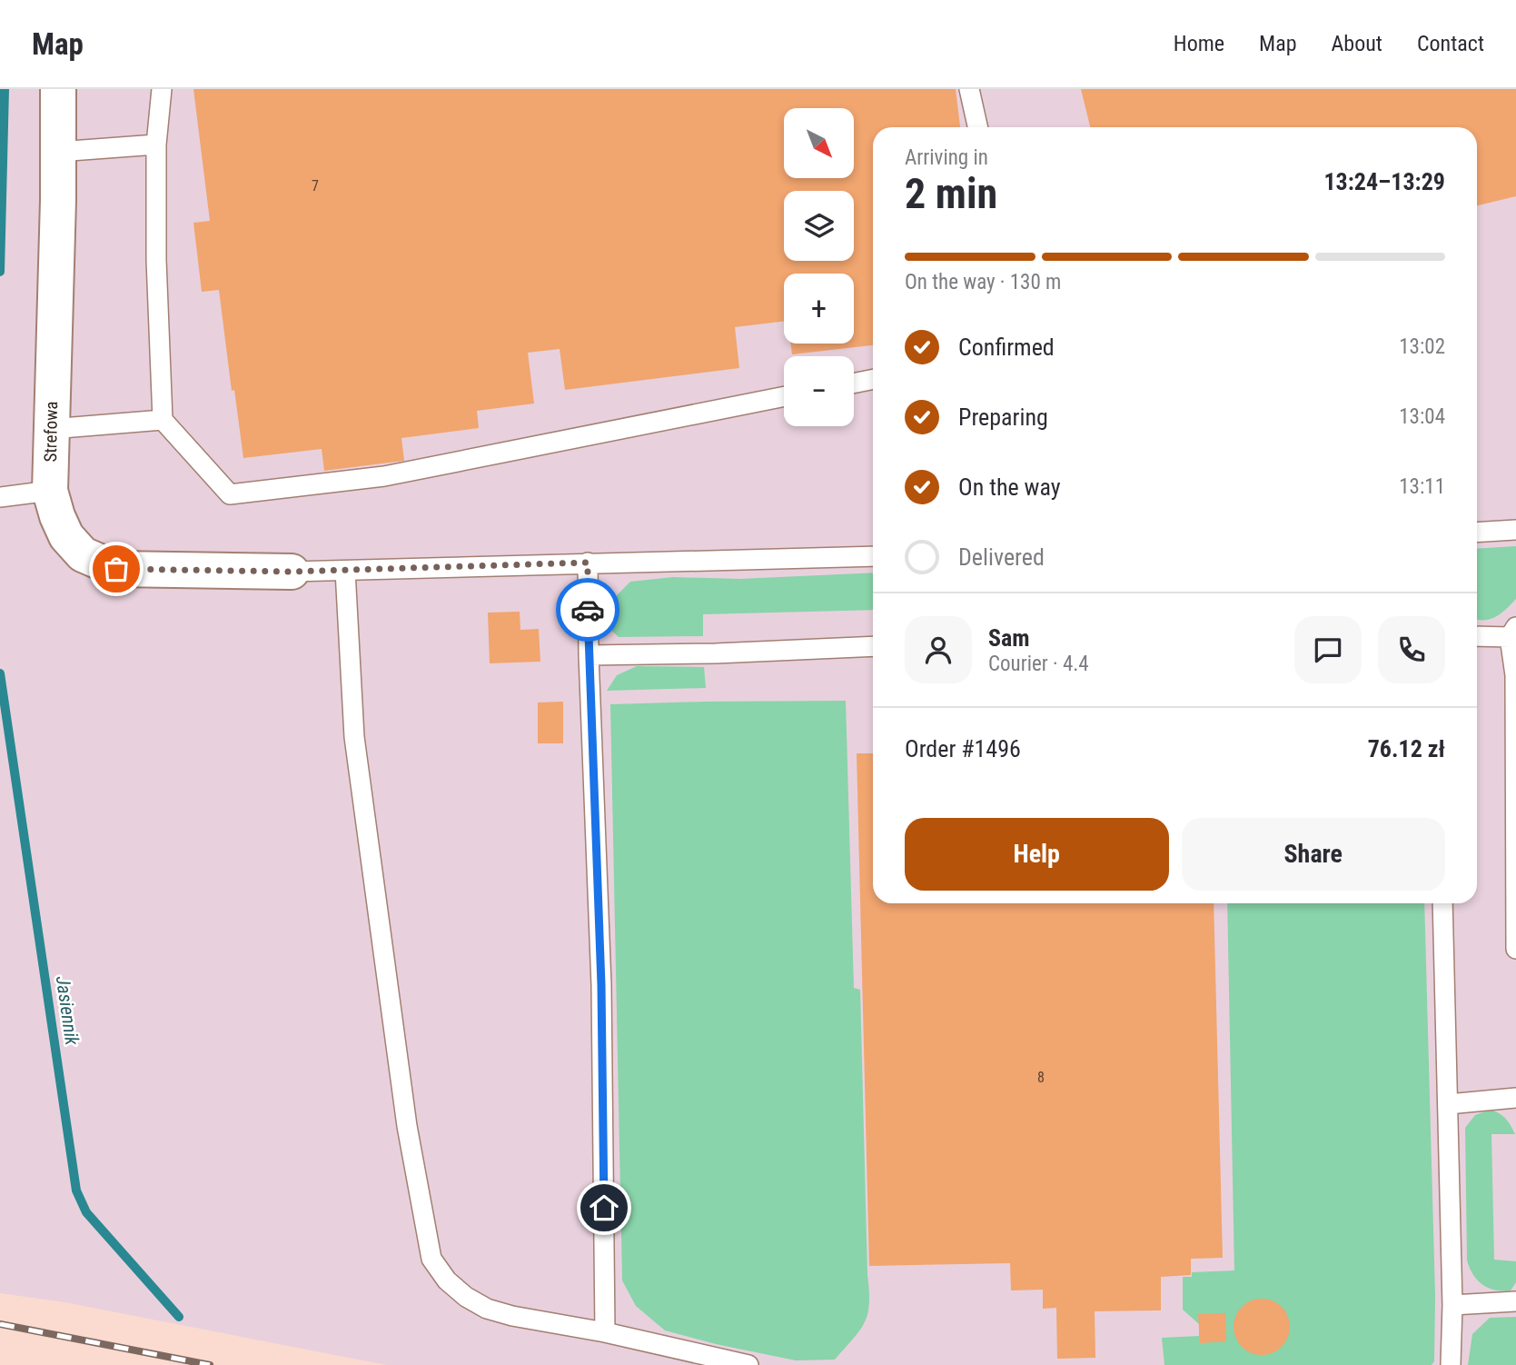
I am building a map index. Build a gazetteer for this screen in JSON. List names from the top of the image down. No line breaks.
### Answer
{"streets":{"street":["Strefowa"]},"water":["Jasiennik"],"house_numbers":["7","8"],"north":"bottom right","page":{"header":"Map","nav":["Home","Map","About","Contact"],"map_buttons":["+","−"],"heading":["2 min","Arriving in","13:24–13:29"],"panel":["Sam","Courier · 4.4","Order #1496","76.12 zł"],"bar":"On the way · 130 m","list":[["Confirmed","13:02"],["Preparing","13:04"],["On the way","13:11"],"Delivered"],"buttons":["Help","Share"]}}
